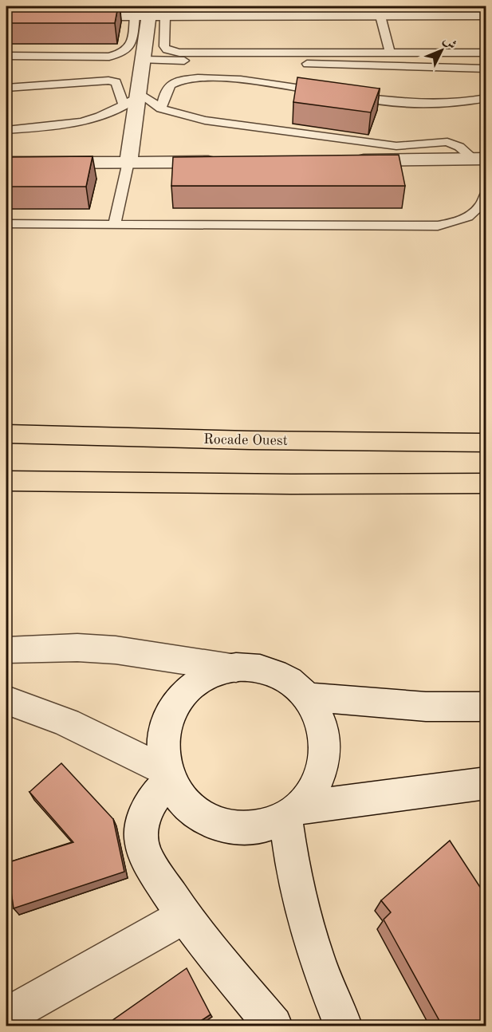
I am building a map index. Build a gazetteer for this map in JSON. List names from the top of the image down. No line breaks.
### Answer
{"streets":{"highway":["Rocade Ouest"]},"north":"top right"}
